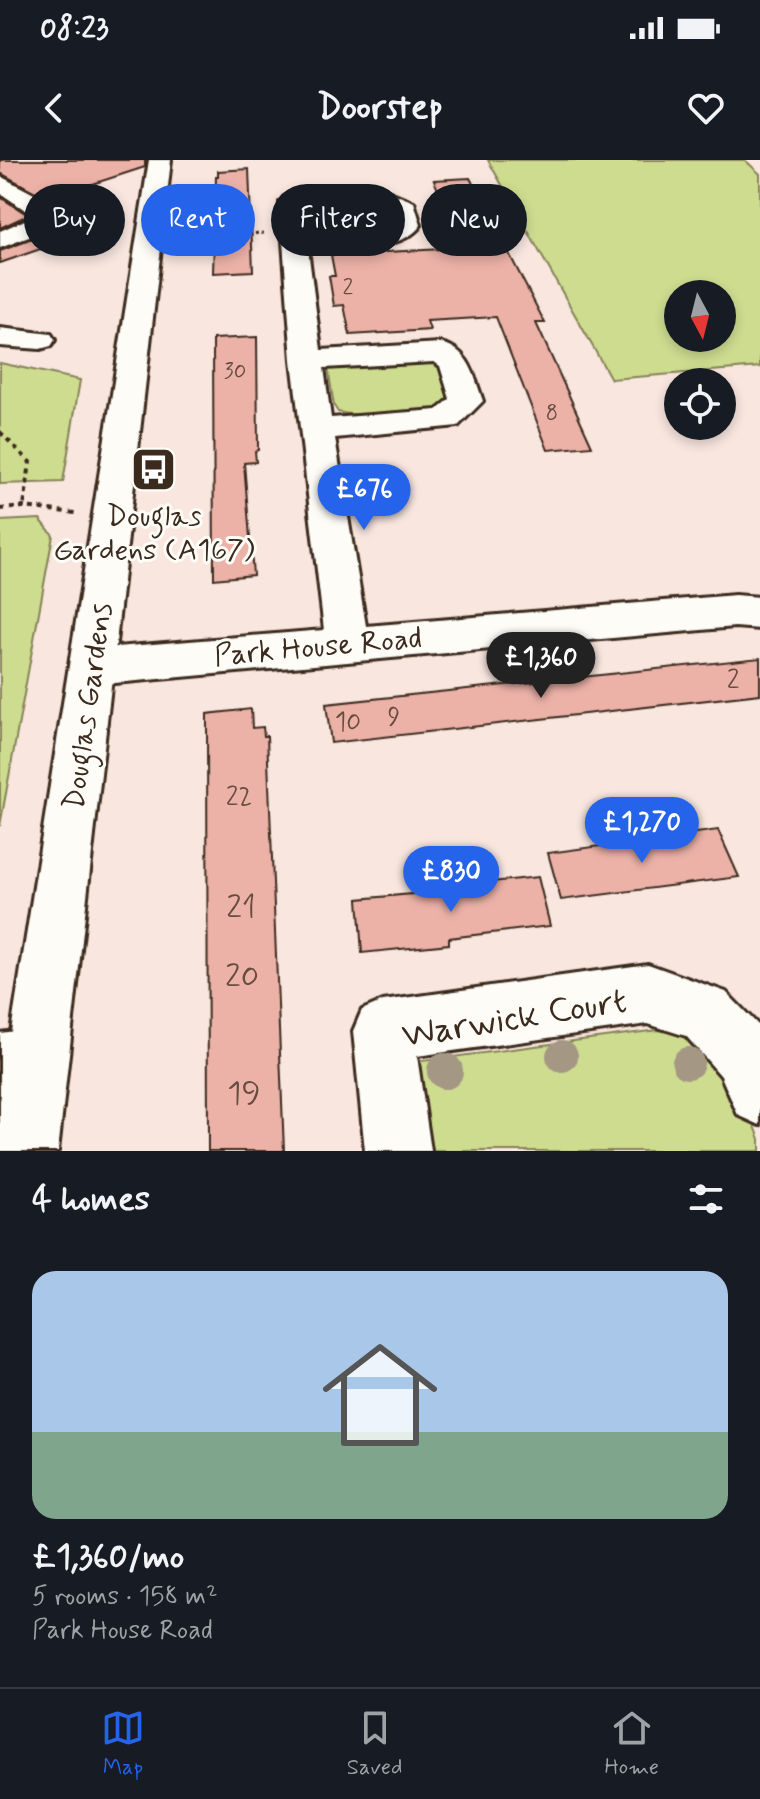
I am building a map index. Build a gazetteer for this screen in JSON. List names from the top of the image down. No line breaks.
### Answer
{"streets":{"main road":["Park House Road","Douglas Gardens","Warwick Court"]},"crossings":[["Park House Road","Douglas Gardens"]],"places":{"bus stop":["Douglas Gardens (A167)"]},"house_numbers":["2","30","8","2","9","10","22","21","20","19"],"north":"bottom","page":{"status":"08:23","header":"Doorstep","chip":["Buy","Rent","Filters","New"],"price":["£676","£1,360","£1,270","£830"],"heading":"4 homes","list":[{"name":"£1,360/mo","note":"5 rooms · 158 m² · Park House Road"}],"tabs":["Map","Saved","Home"]}}
